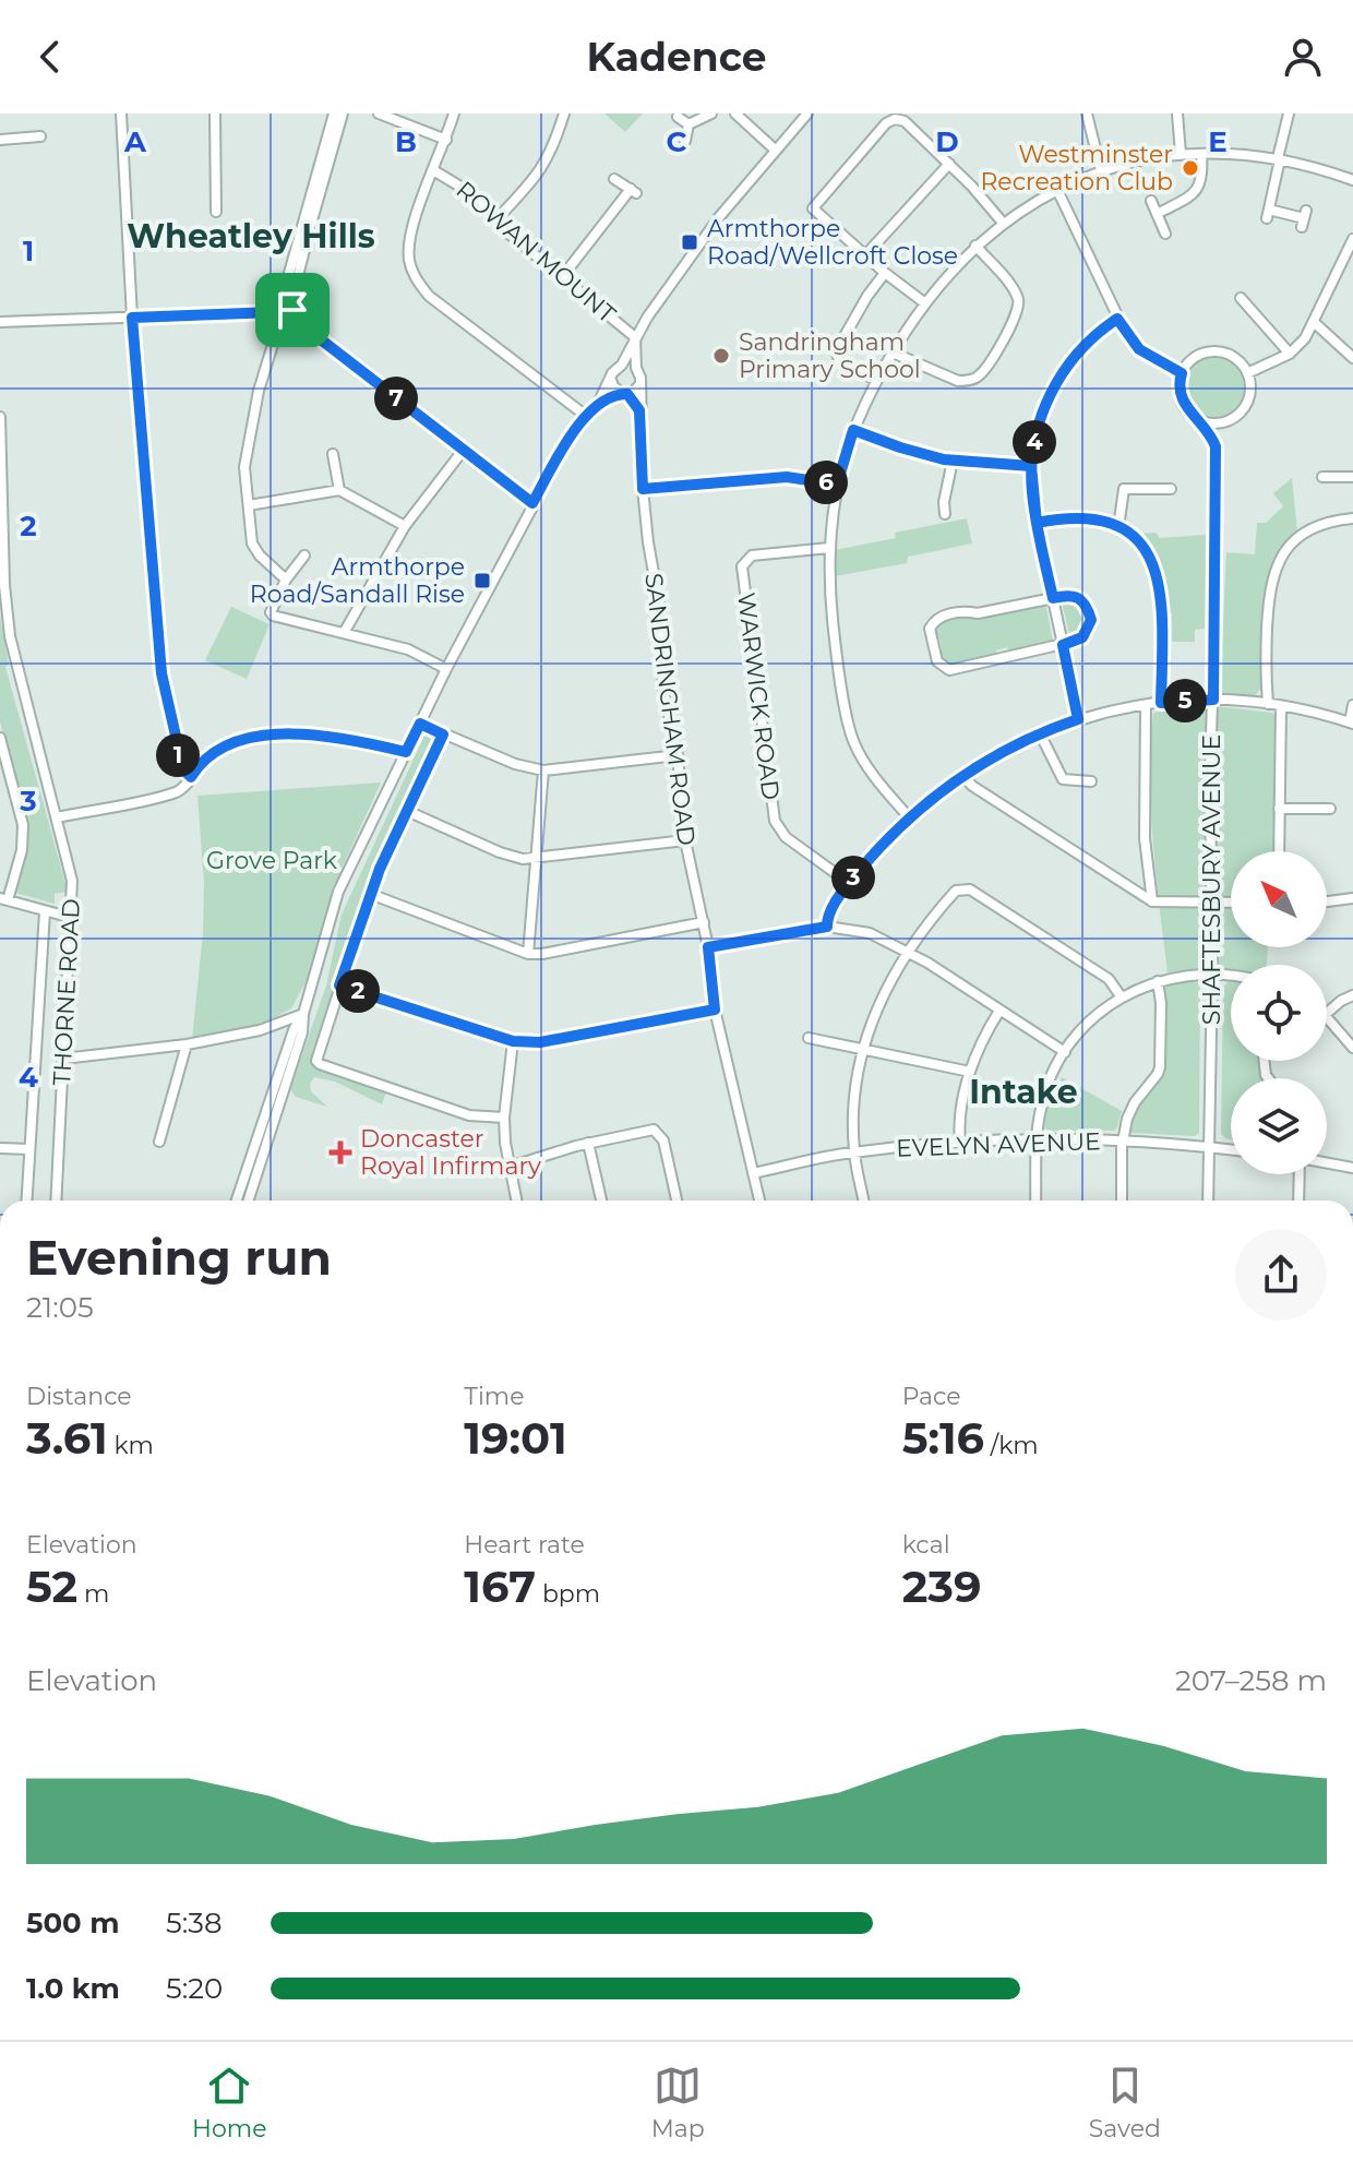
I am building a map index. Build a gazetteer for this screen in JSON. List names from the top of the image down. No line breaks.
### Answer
{"streets":{"street":["ROWAN MOUNT","WARWICK ROAD","SANDRINGHAM ROAD","SHAFTESBURY AVENUE","THORNE ROAD","EVELYN AVENUE"]},"crossings":[["SANDRINGHAM ROAD","EVELYN AVENUE"],["SHAFTESBURY AVENUE","EVELYN AVENUE"]],"districts":["Wheatley Hills","Intake"],"parks":["Grove Park"],"places":{"other":["Westminster Recreation Club","Sandringham Primary School"],"transit":["Armthorpe Road/Wellcroft Close","Armthorpe Road/Sandall Rise"],"health":["Doncaster Royal Infirmary"]},"north":"top left","page":{"header":"Kadence","pins":["7","4","6","5","1","3","2"],"heading":["Evening run","21:05"],"stats":[["Distance","3.61 km"],["Time","19:01"],["Pace","5:16 /km"],["Elevation","52 m"],["Heart rate","167 bpm"],["kcal","239"]],"chart":["Elevation","207–258 m"],"list":[{"name":"500 m","note":"5:38"},{"name":"1.0 km","note":"5:20"}],"tabs":["Home","Map","Saved"]},"grid":{"columns":["A","B","C","D","E"],"rows":["1","2","3","4"]}}
